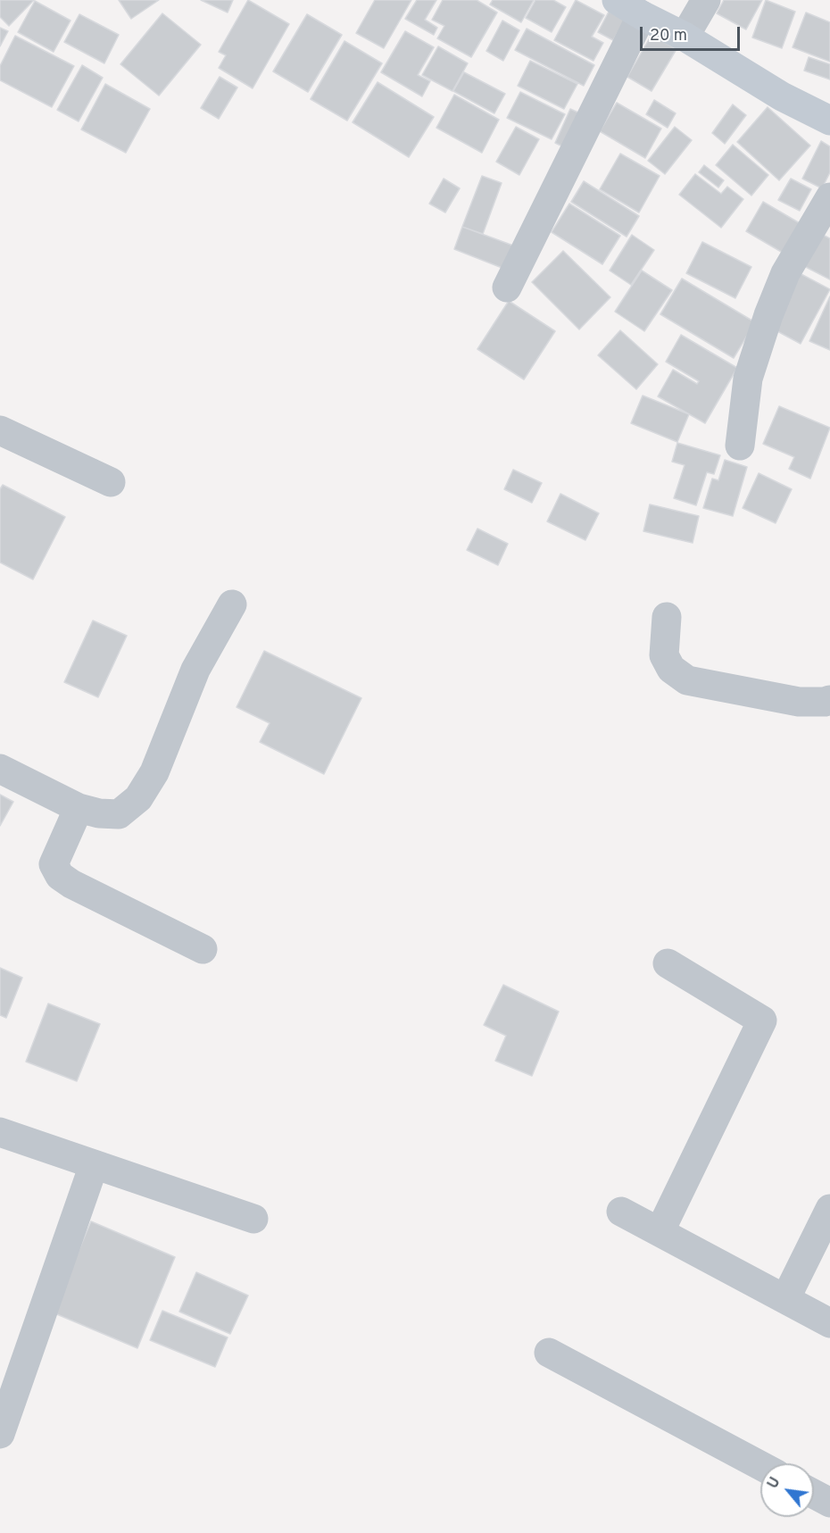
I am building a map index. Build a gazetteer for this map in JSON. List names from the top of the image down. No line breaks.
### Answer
{"scale_bar":"20 m","north":"top left"}
